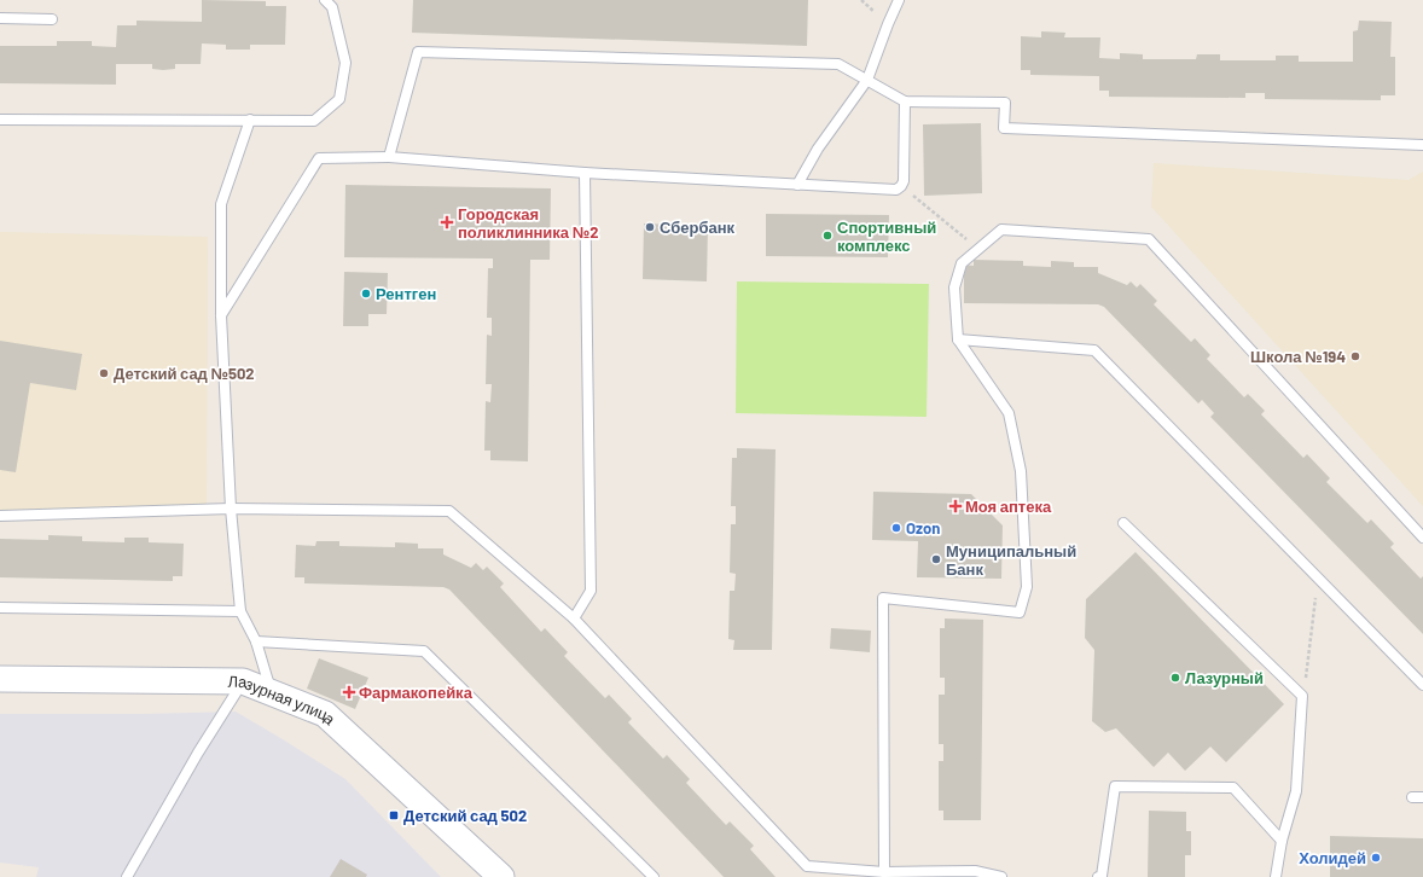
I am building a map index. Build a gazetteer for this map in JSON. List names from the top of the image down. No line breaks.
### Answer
{"streets":{"street":["Лазурная улица"]},"places":{"health":["Городская поликлинника №2","Моя аптека","Фармакопейка"],"other":["Сбербанк","Спортивный комплекс","Рентген","Школа №194","Детский сад №502","Ozon","Муниципальный Банк","Лазурный","Холидей"],"transit":["Детский сад 502"]}}
